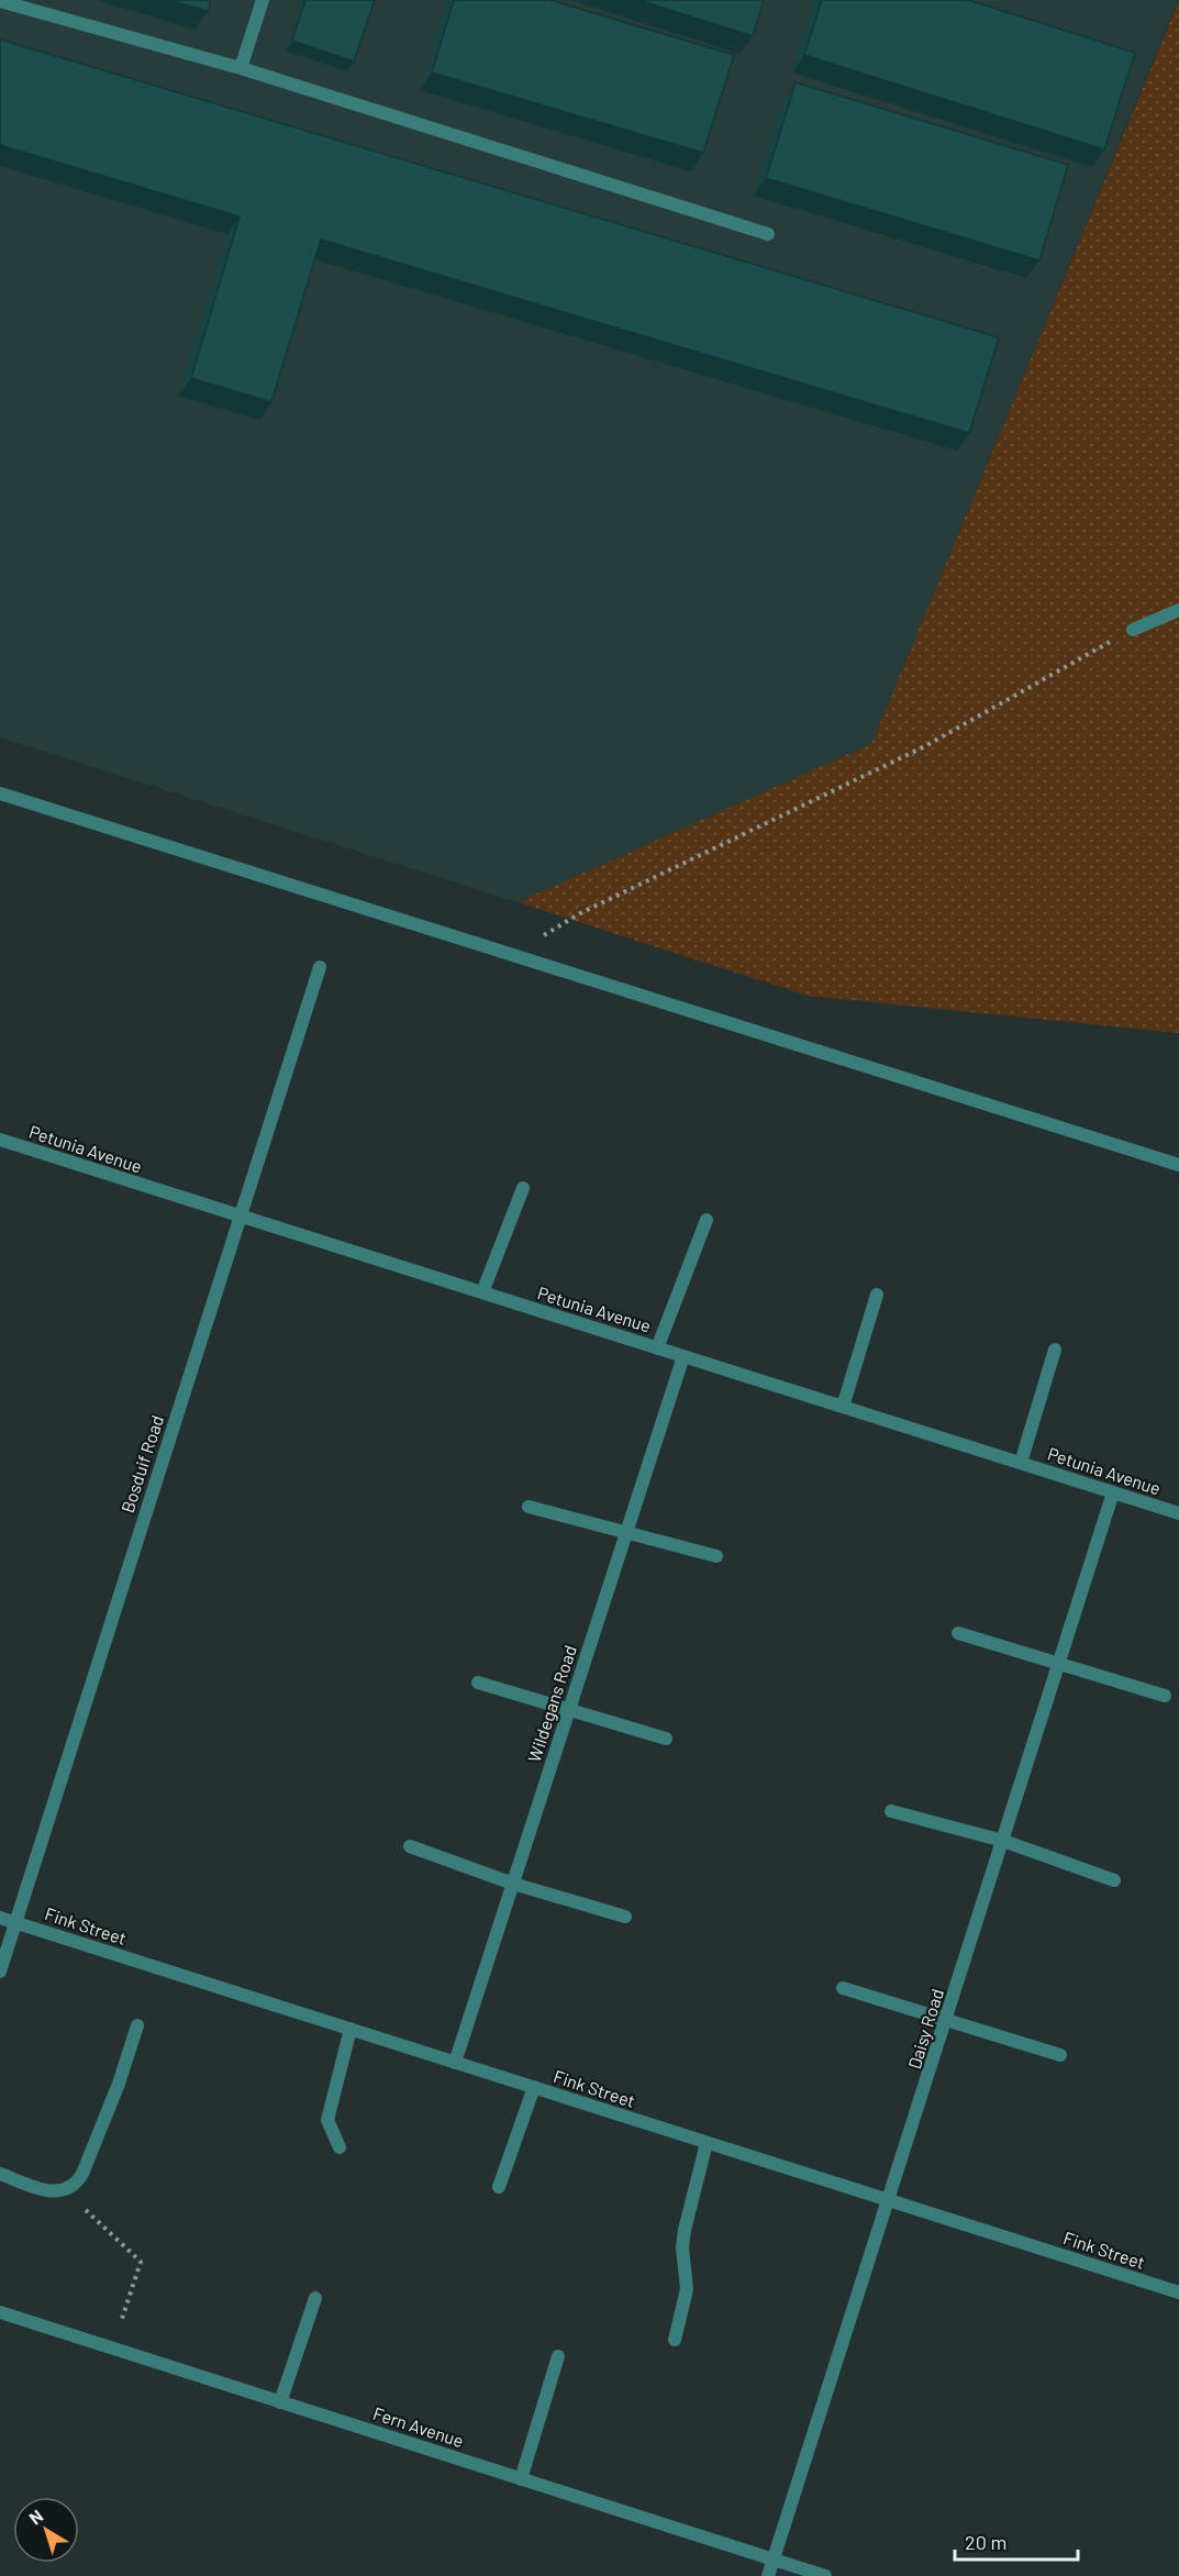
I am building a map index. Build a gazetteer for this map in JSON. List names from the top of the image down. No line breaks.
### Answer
{"streets":{"street":["Petunia Avenue","Bosduif Road","Wildegans Road","Fink Street","Daisy Road","Fern Avenue"]},"crossings":[["Petunia Avenue","Bosduif Road"],["Petunia Avenue","Wildegans Road"],["Petunia Avenue","Daisy Road"],["Bosduif Road","Fink Street"],["Wildegans Road","Fink Street"],["Fink Street","Daisy Road"],["Daisy Road","Fern Avenue"]],"scale_bar":"20 m","north":"top left"}
